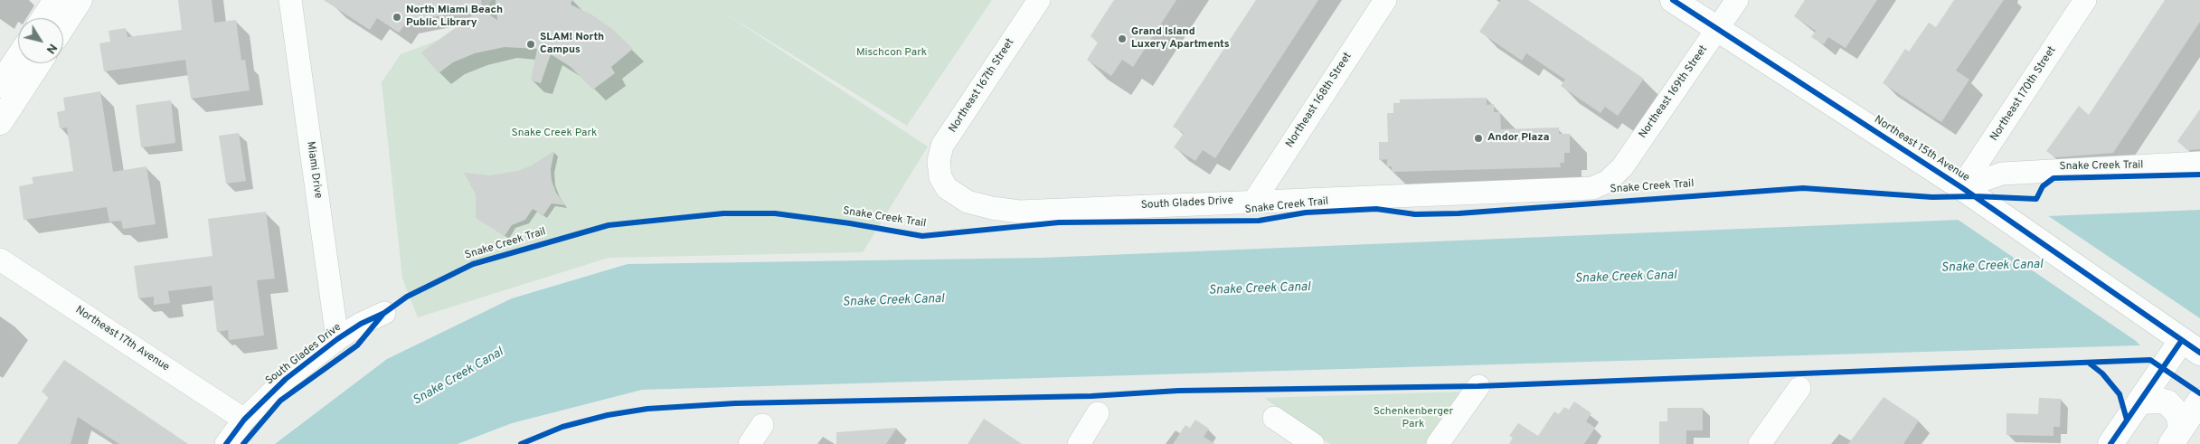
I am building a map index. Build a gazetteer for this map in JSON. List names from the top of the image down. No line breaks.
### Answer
{"streets":{"street":["Northeast 167th Street","Northeast 169th Street","Northeast 170th Street","Northeast 168th Street","Northeast 15th Avenue","Miami Drive","South Glades Drive","Northeast 17th Avenue"],"cycle path":["Snake Creek Trail"]},"crossings":[["Northeast 167th Street","South Glades Drive"],["Northeast 169th Street","Northeast 15th Avenue"],["Northeast 169th Street","South Glades Drive"],["Northeast 170th Street","Northeast 15th Avenue"],["Northeast 168th Street","South Glades Drive"],["Miami Drive","South Glades Drive"],["South Glades Drive","Northeast 17th Avenue"]],"water":["Snake Creek Canal"],"parks":["Mischcon Park","Snake Creek Park","Schenkenberger Park"],"places":["North Miami Beach Public Library","Grand Island Luxery Apartments","SLAM! North Campus","Andor Plaza"],"north":"bottom right"}
